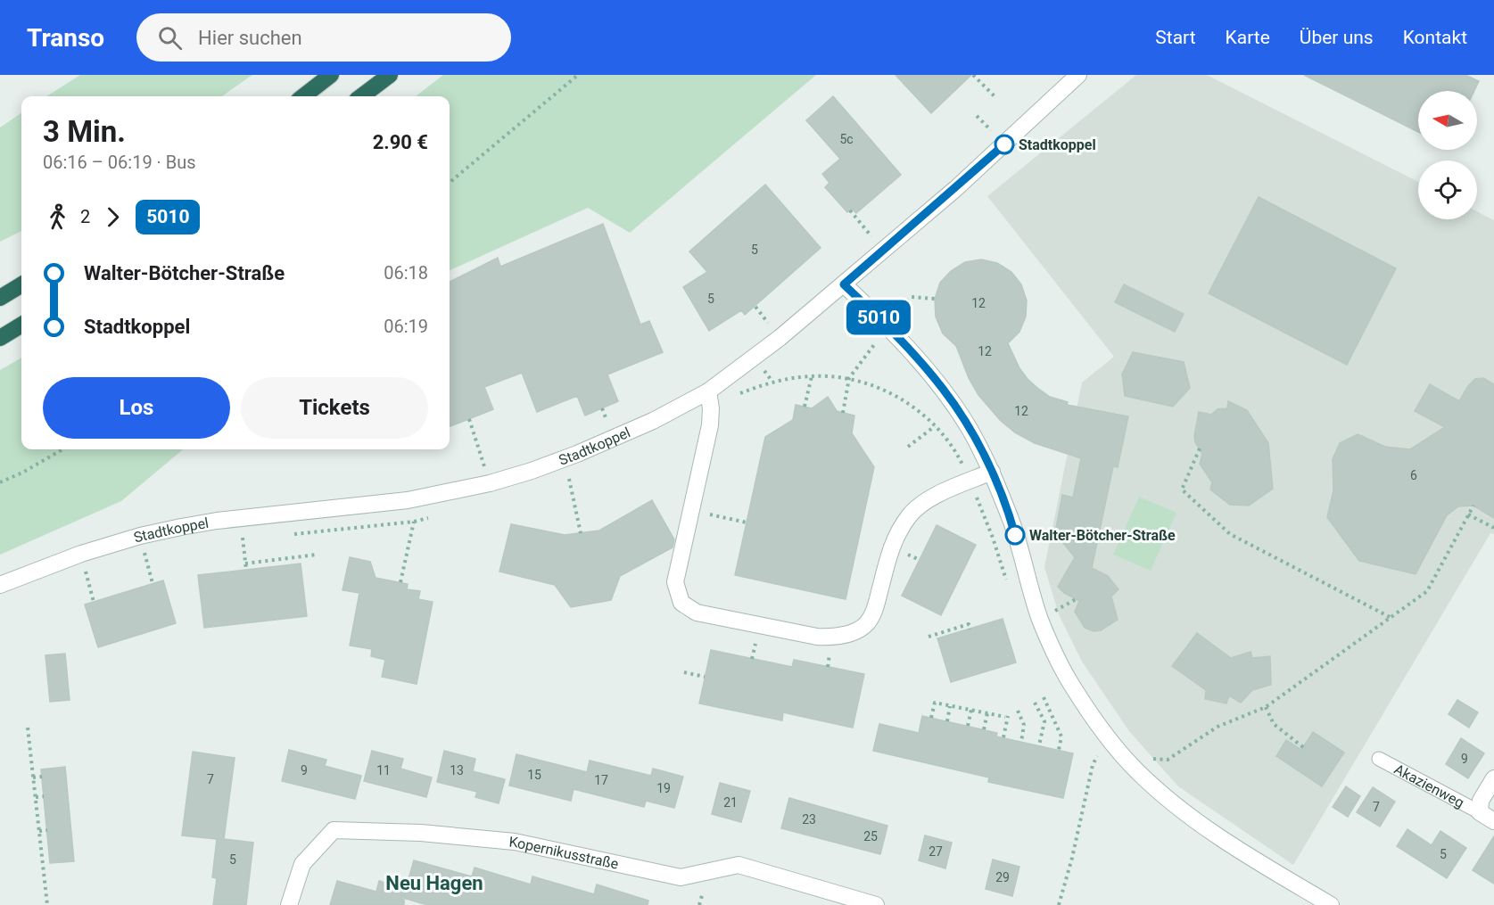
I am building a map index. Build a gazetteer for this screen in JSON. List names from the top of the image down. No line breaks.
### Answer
{"streets":{"street":["Stadtkoppel","Akazienweg","Kopernikusstraße"]},"districts":["Neu Hagen"],"places":["Stadtkoppel","Walter-Bötcher-Straße"],"lines":["bus line 5010"],"house_numbers":["5c","5","5","12","12","12","6","9","9","11","13","15","7","17","19","21","7","23","25","27","5","5","29"],"north":"left","page":{"header":"Transo","search":"Hier suchen","nav":["Start","Karte","Über uns","Kontakt"],"on_map":"5010","heading":["3 Min.","06:16 – 06:19 · Bus","2.90 €"],"legs":["2","5010"],"list":[{"name":"Walter-Bötcher-Straße","value":"06:18"},{"name":"Stadtkoppel","value":"06:19"}],"buttons":["Los","Tickets"]}}
